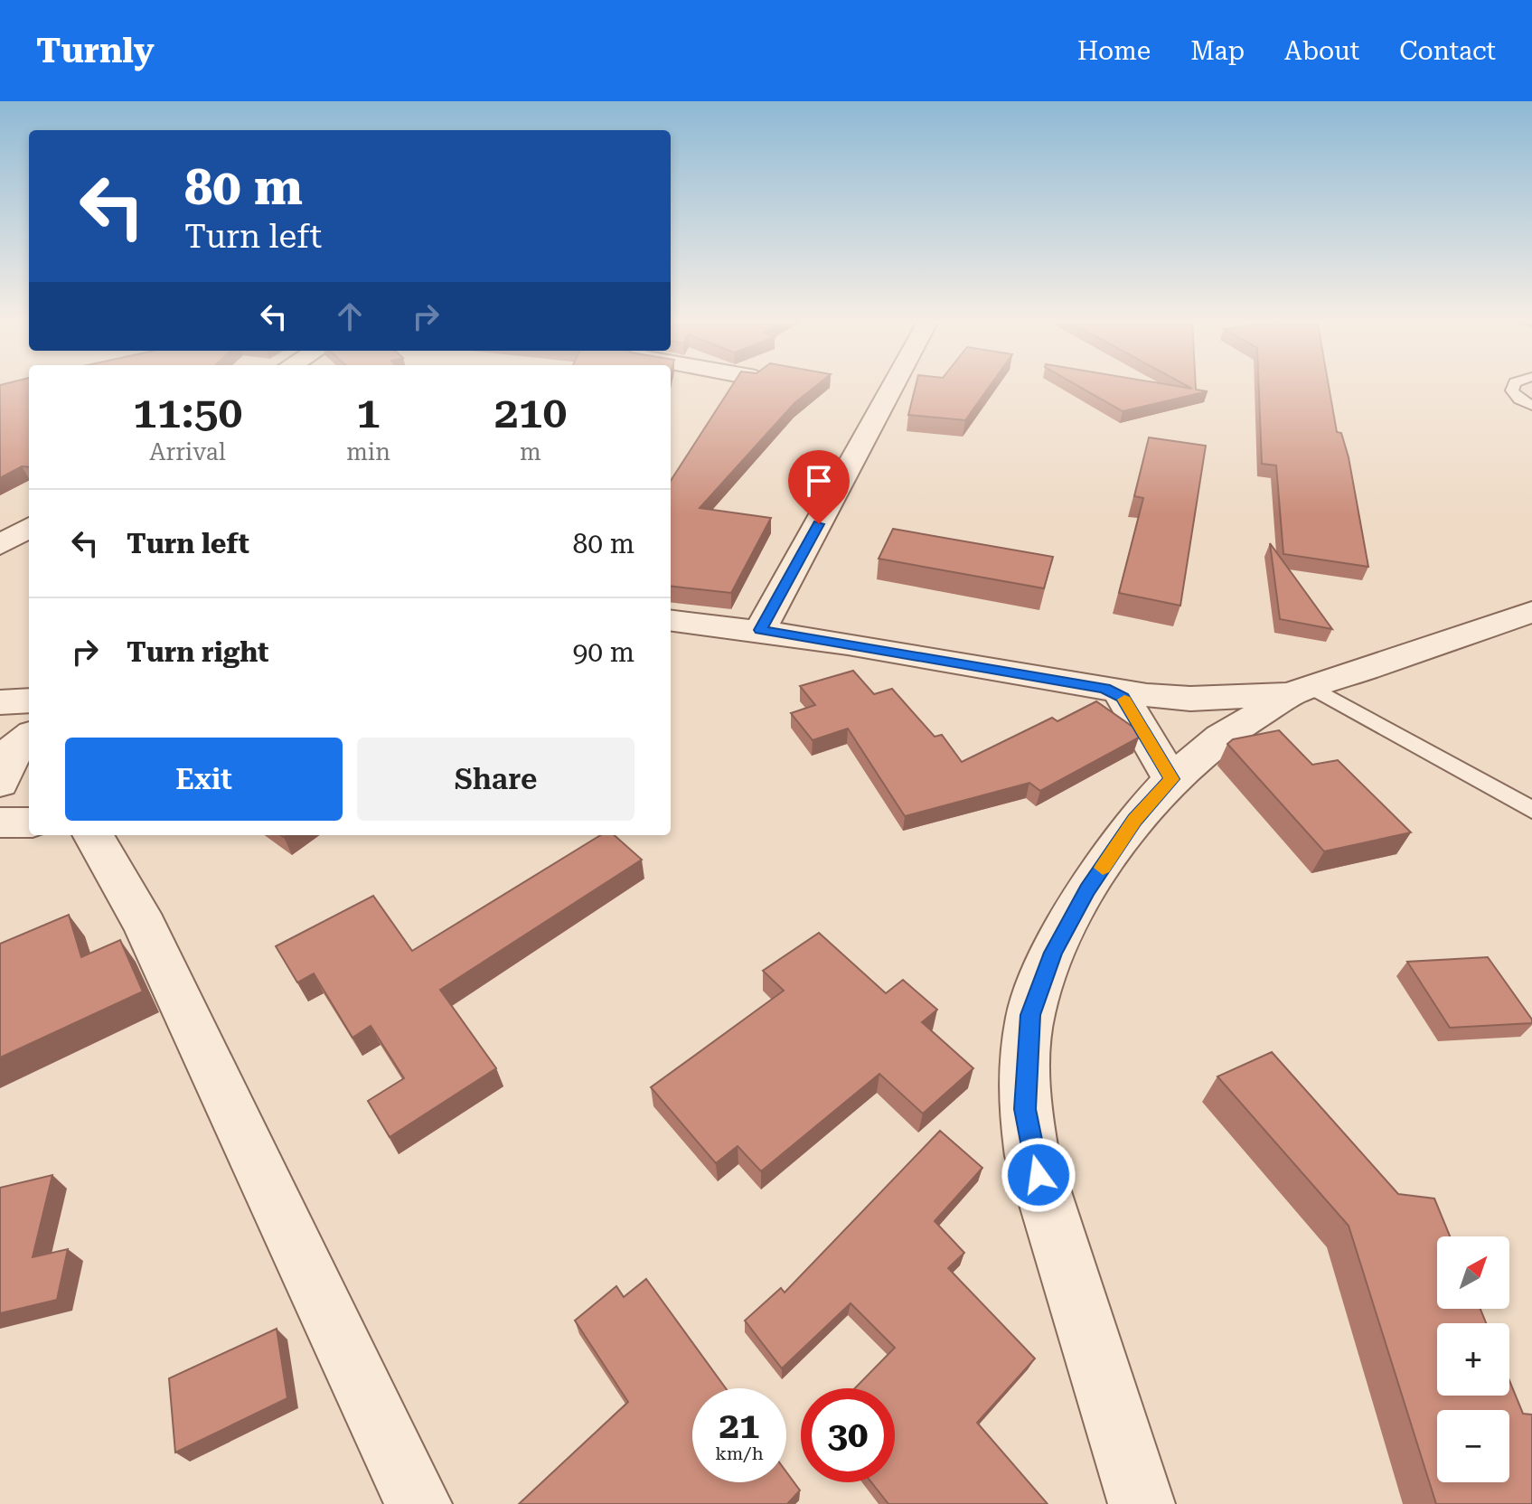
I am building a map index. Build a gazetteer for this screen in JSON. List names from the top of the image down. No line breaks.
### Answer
{"north":"top right","page":{"header":"Turnly","nav":["Home","Map","About","Contact"],"turn":["80 m","Turn left"],"eta":["11:50","Arrival","1","min","210","m"],"list":[{"name":"Turn left","value":"80 m"},{"name":"Turn right","value":"90 m"}],"buttons":["Exit","Share"],"map_buttons":["+","−"],"speed":"21 km/h","limit":"30"}}
